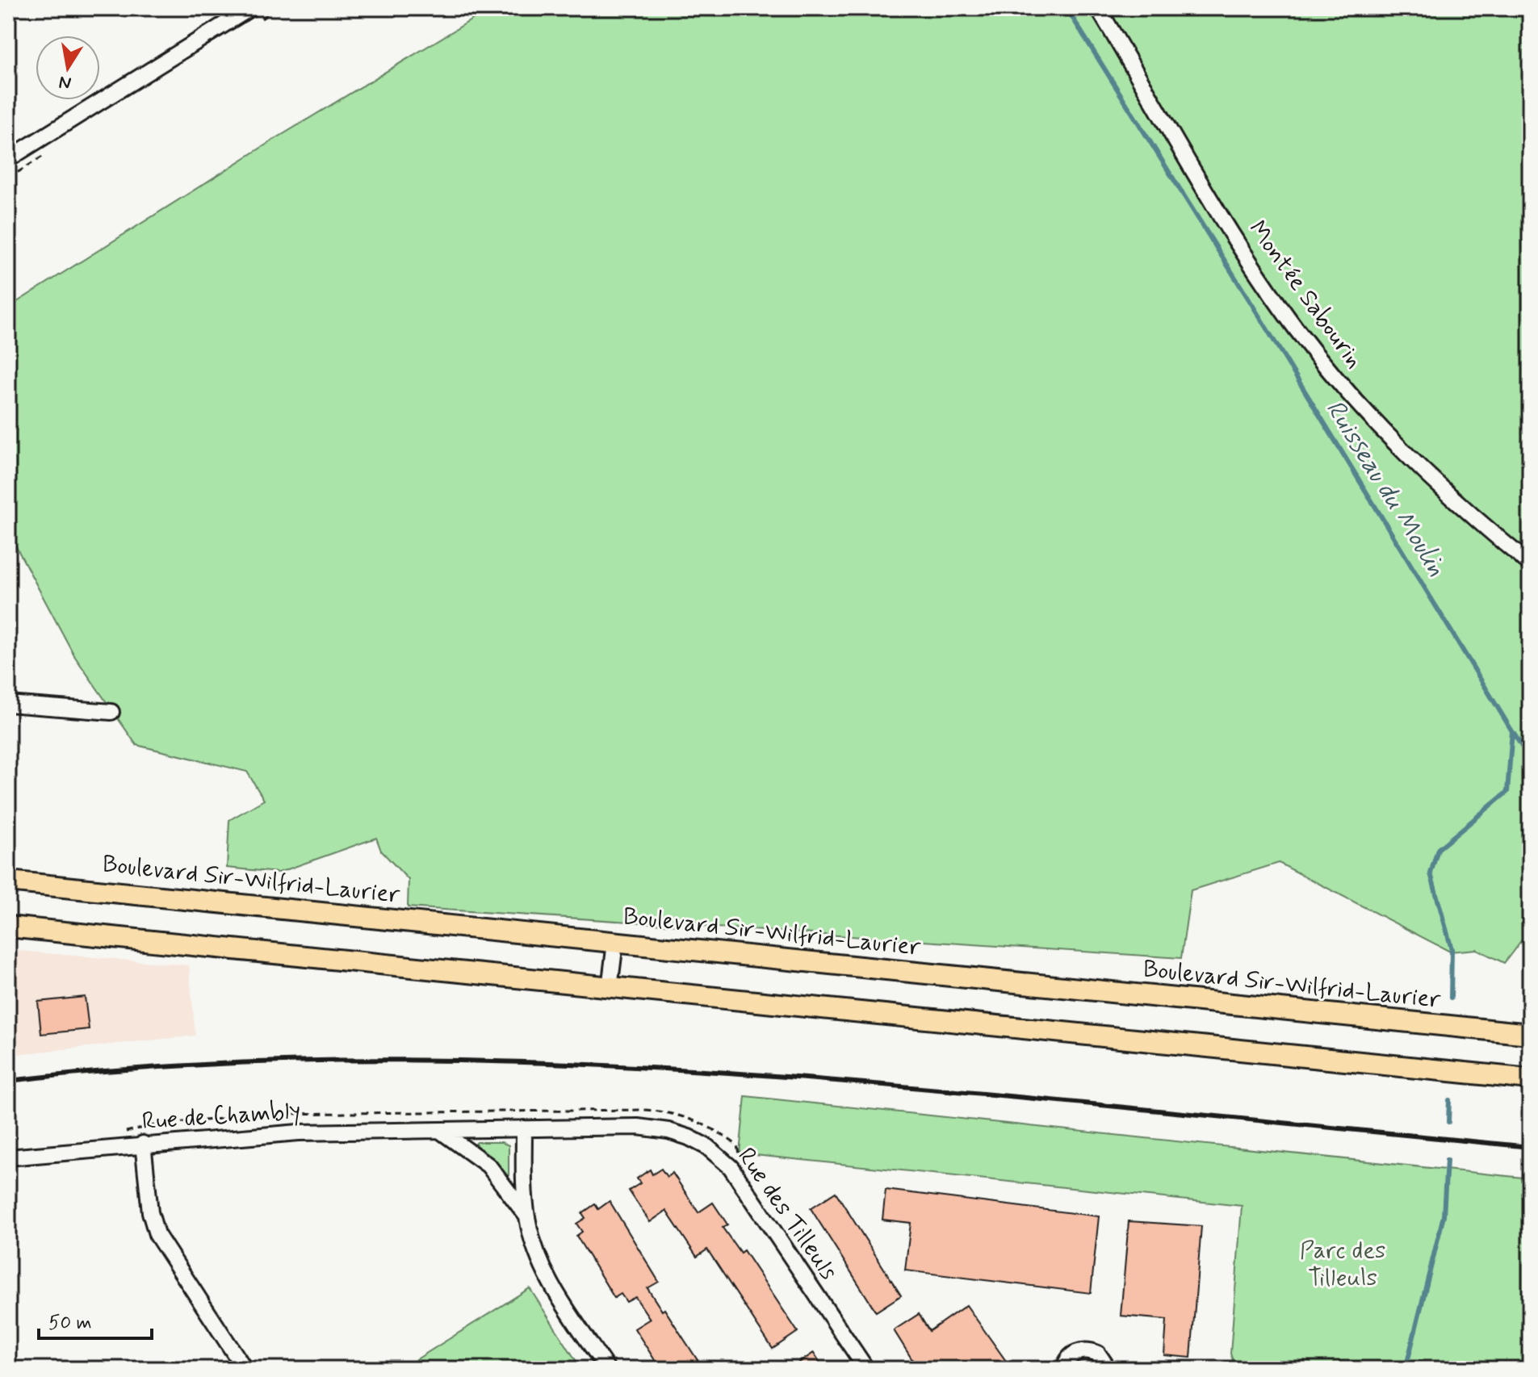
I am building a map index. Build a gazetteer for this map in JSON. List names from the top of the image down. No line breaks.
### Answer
{"streets":{"main road":["Boulevard Sir-Wilfrid-Laurier"],"street":["Montée Sabourin","Rue de Chambly","Rue des Tilleuls"]},"crossings":[["Rue de Chambly","Rue des Tilleuls"]],"water":["Ruisseau du Moulin"],"parks":["Parc des Tilleuls"],"scale_bar":"50 m","north":"bottom"}
